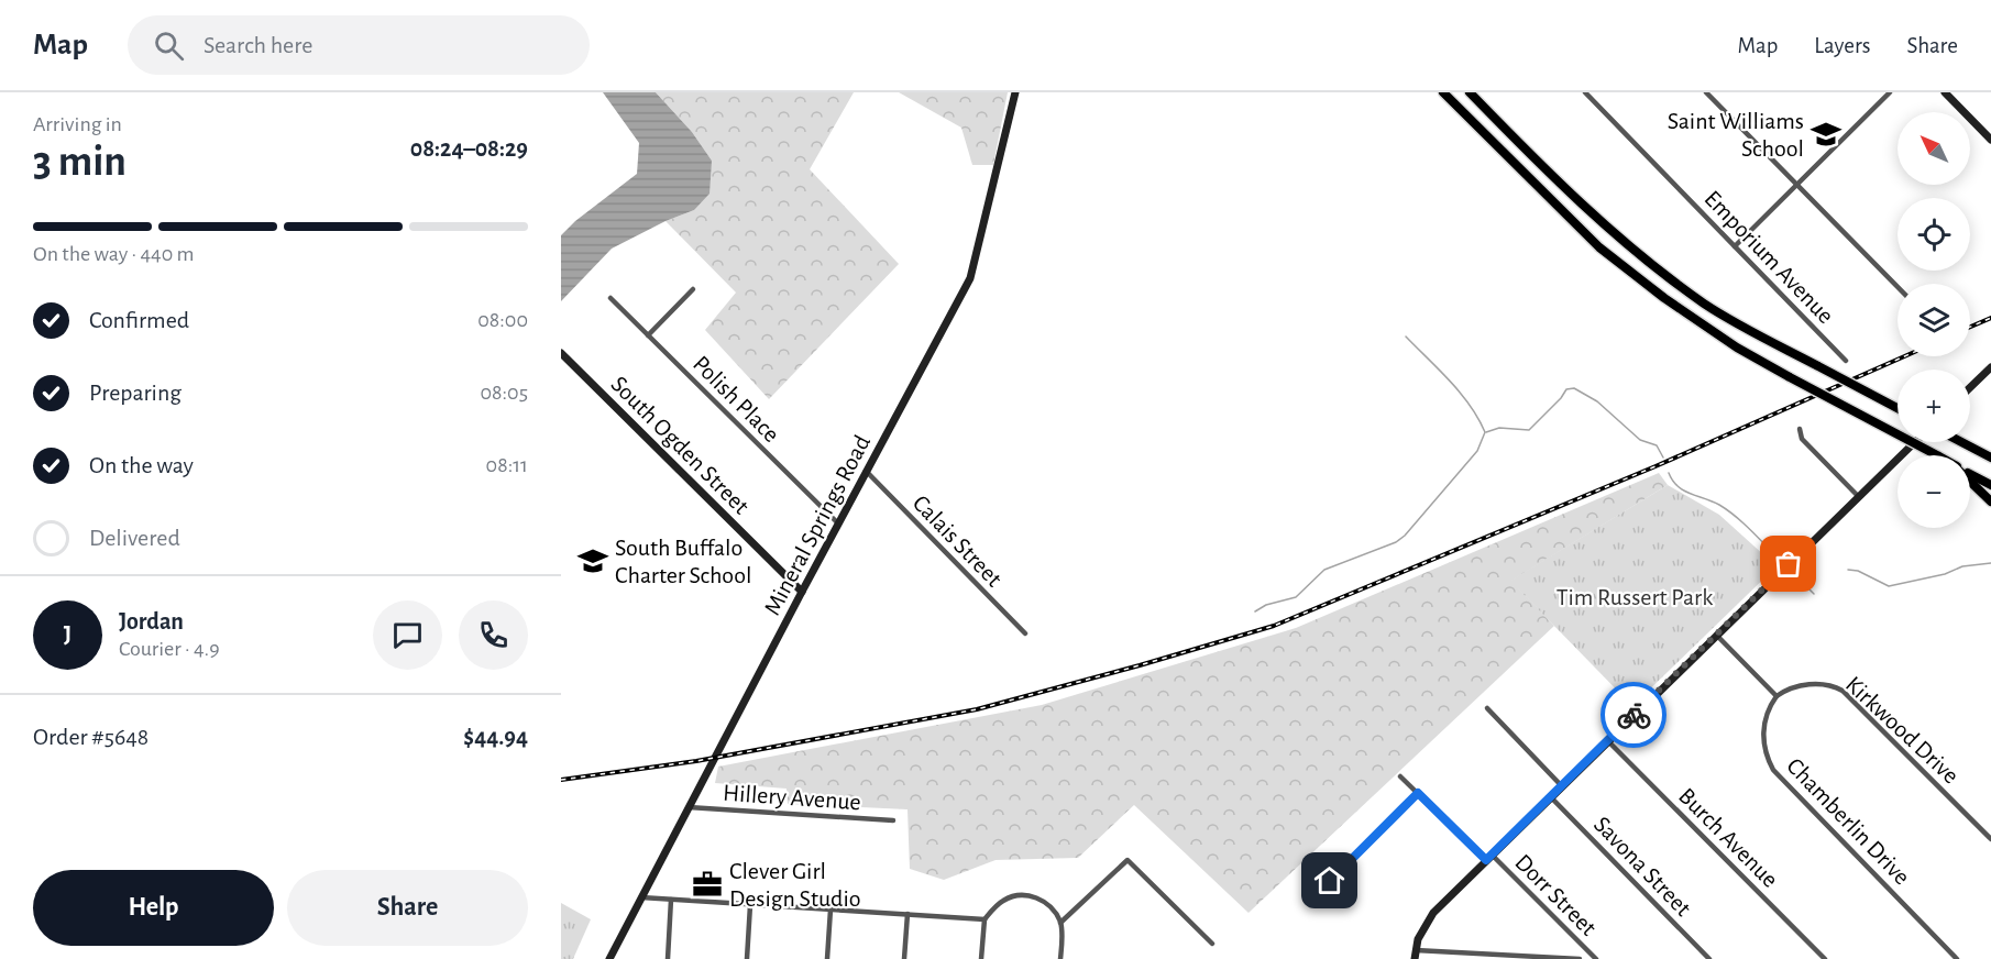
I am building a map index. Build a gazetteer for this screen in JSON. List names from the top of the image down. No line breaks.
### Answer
{"streets":{"street":["Emporium Avenue","Polish Place","South Ogden Street","Mineral Springs Road","Calais Street","Kirkwood Drive","Hillery Avenue","Chamberlin Drive","Burch Avenue","Savona Street","Dorr Street"]},"crossings":[["Polish Place","Mineral Springs Road"],["South Ogden Street","Mineral Springs Road"],["Mineral Springs Road","Calais Street"],["Mineral Springs Road","Hillery Avenue"],["Kirkwood Drive","Chamberlin Drive"]],"parks":["Tim Russert Park"],"places":{"school or university":["Saint Williams School","South Buffalo Charter School"],"office":["Clever Girl Design Studio"]},"north":"top left","page":{"header":"Map","search":"Search here","nav":["Map","Layers","Share"],"heading":["3 min","Arriving in","08:24–08:29"],"panel":["Jordan","Courier · 4.9","Order #5648","$44.94"],"map_buttons":["+","−"],"bar":"On the way · 440 m","list":[["Confirmed","08:00"],["Preparing","08:05"],["On the way","08:11"],"Delivered"],"round":"J","buttons":["Help","Share"]}}
